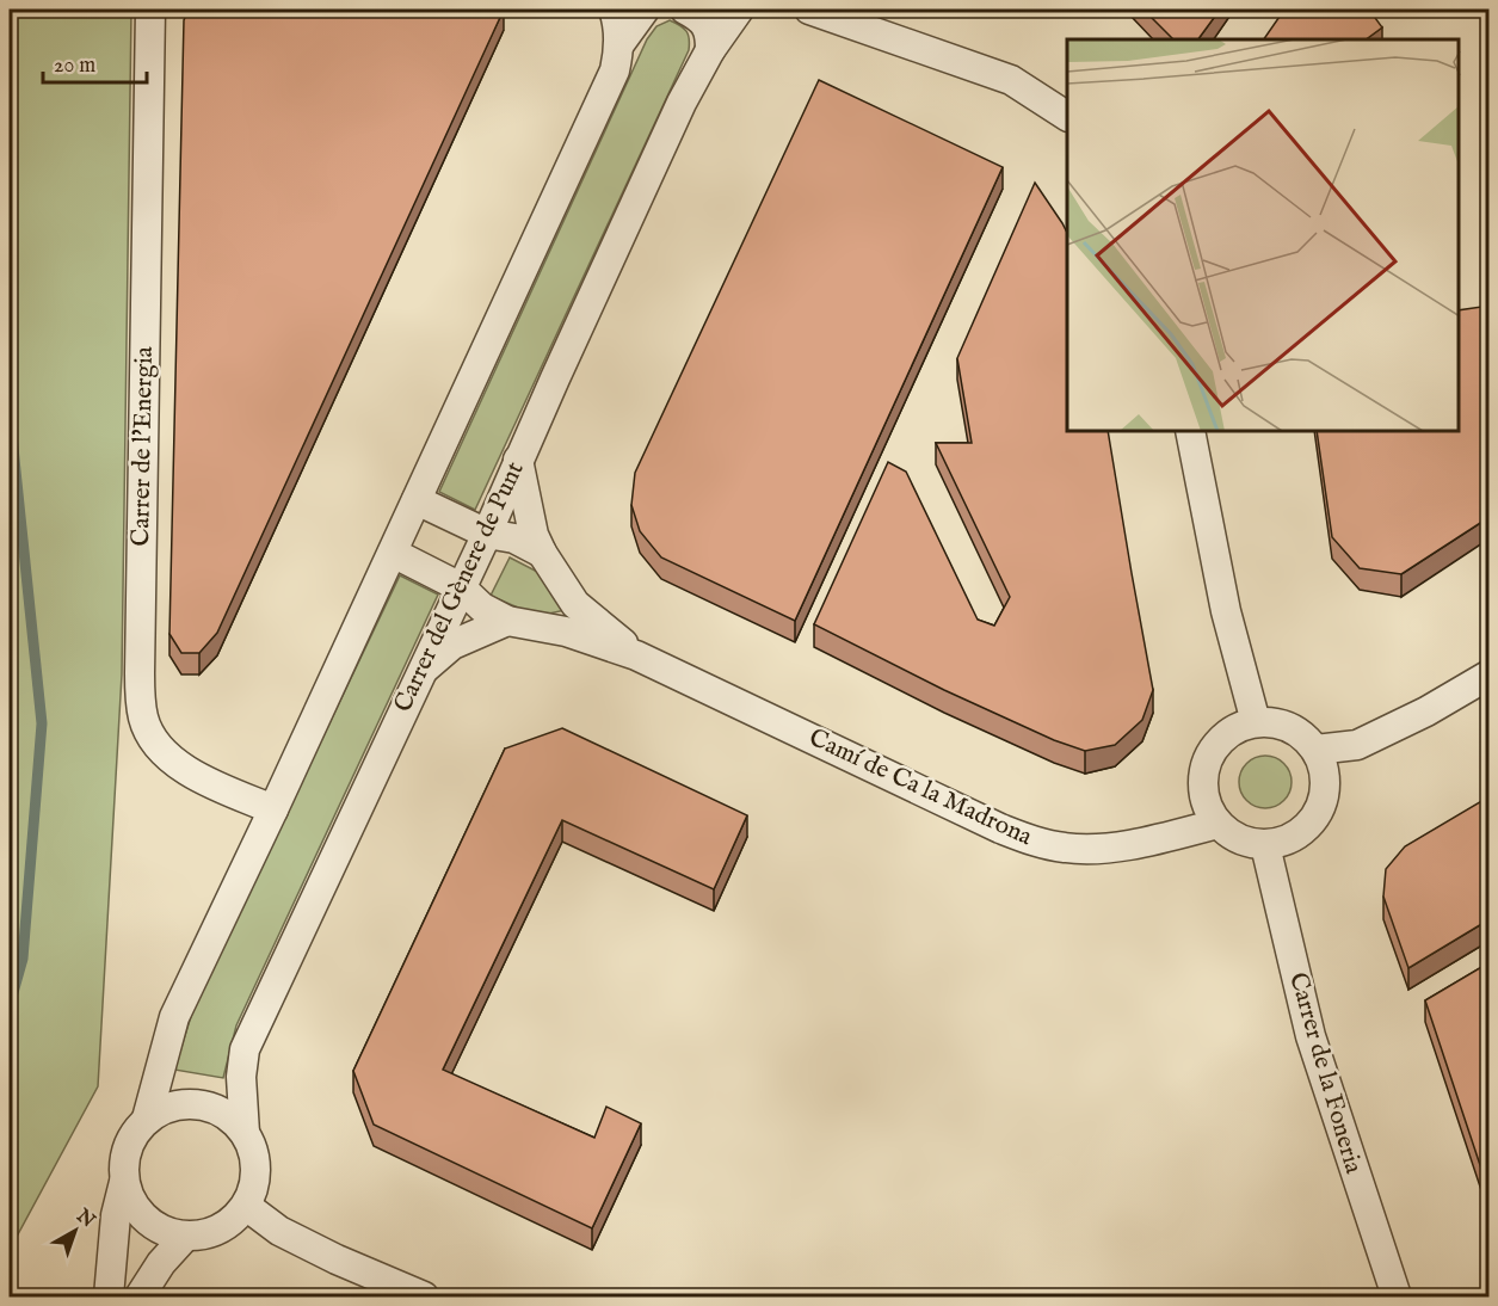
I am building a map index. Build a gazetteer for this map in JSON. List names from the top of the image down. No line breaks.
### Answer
{"streets":{"street":["Carrer de l'Energia","Carrer del Gènere de Punt","Camí de Ca la Madrona","Carrer de la Foneria"]},"crossings":[["Carrer del Gènere de Punt","Camí de Ca la Madrona"],["Camí de Ca la Madrona","Carrer de la Foneria"]],"scale_bar":"20 m","north":"top right"}
